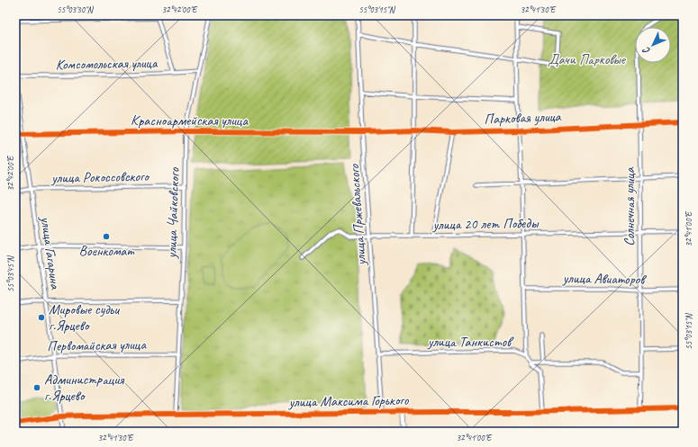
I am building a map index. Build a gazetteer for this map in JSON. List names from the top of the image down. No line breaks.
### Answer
{"streets":{"street":["Комсомольская улица","Парковая улица","Красноармейская улица","улица Рокоссовского","Солнечная улица","улица Чайковского","улица Пржевальского","улица 20 лет Победы","улица Гагарина","улица Авиаторов","улица Танкистов","Первомайская улица","улица Максима Горького"]},"crossings":[["Комсомольская улица","улица Чайковского"],["Комсомольская улица","улица Гагарина"],["Парковая улица","Красноармейская улица"],["Парковая улица","Солнечная улица"],["Парковая улица","улица Пржевальского"],["Красноармейская улица","улица Чайковского"],["Красноармейская улица","улица Пржевальского"],["Красноармейская улица","улица Гагарина"],["улица Рокоссовского","улица Чайковского"],["улица Рокоссовского","улица Гагарина"],["Солнечная улица","улица 20 лет Победы"],["Солнечная улица","улица Авиаторов"],["Солнечная улица","улица Максима Горького"],["улица Чайковского","Первомайская улица"],["улица Чайковского","улица Максима Горького"],["улица Пржевальского","улица 20 лет Победы"],["улица Пржевальского","улица Танкистов"],["улица Пржевальского","улица Максима Горького"],["улица Гагарина","Первомайская улица"],["улица Гагарина","улица Максима Горького"],["улица Танкистов","улица Максима Горького"]],"parks":["Дачи Парковые"],"places":["Военкомат","Мировые судьи г.Ярцево","Администрация г.Ярцево"],"north":"bottom left","coordinates":["55°03'30\"N","32°42'00\"E","55°03'15\"N","32°41'30\"E","32°41'00\"E","55°03'45\"N"]}
